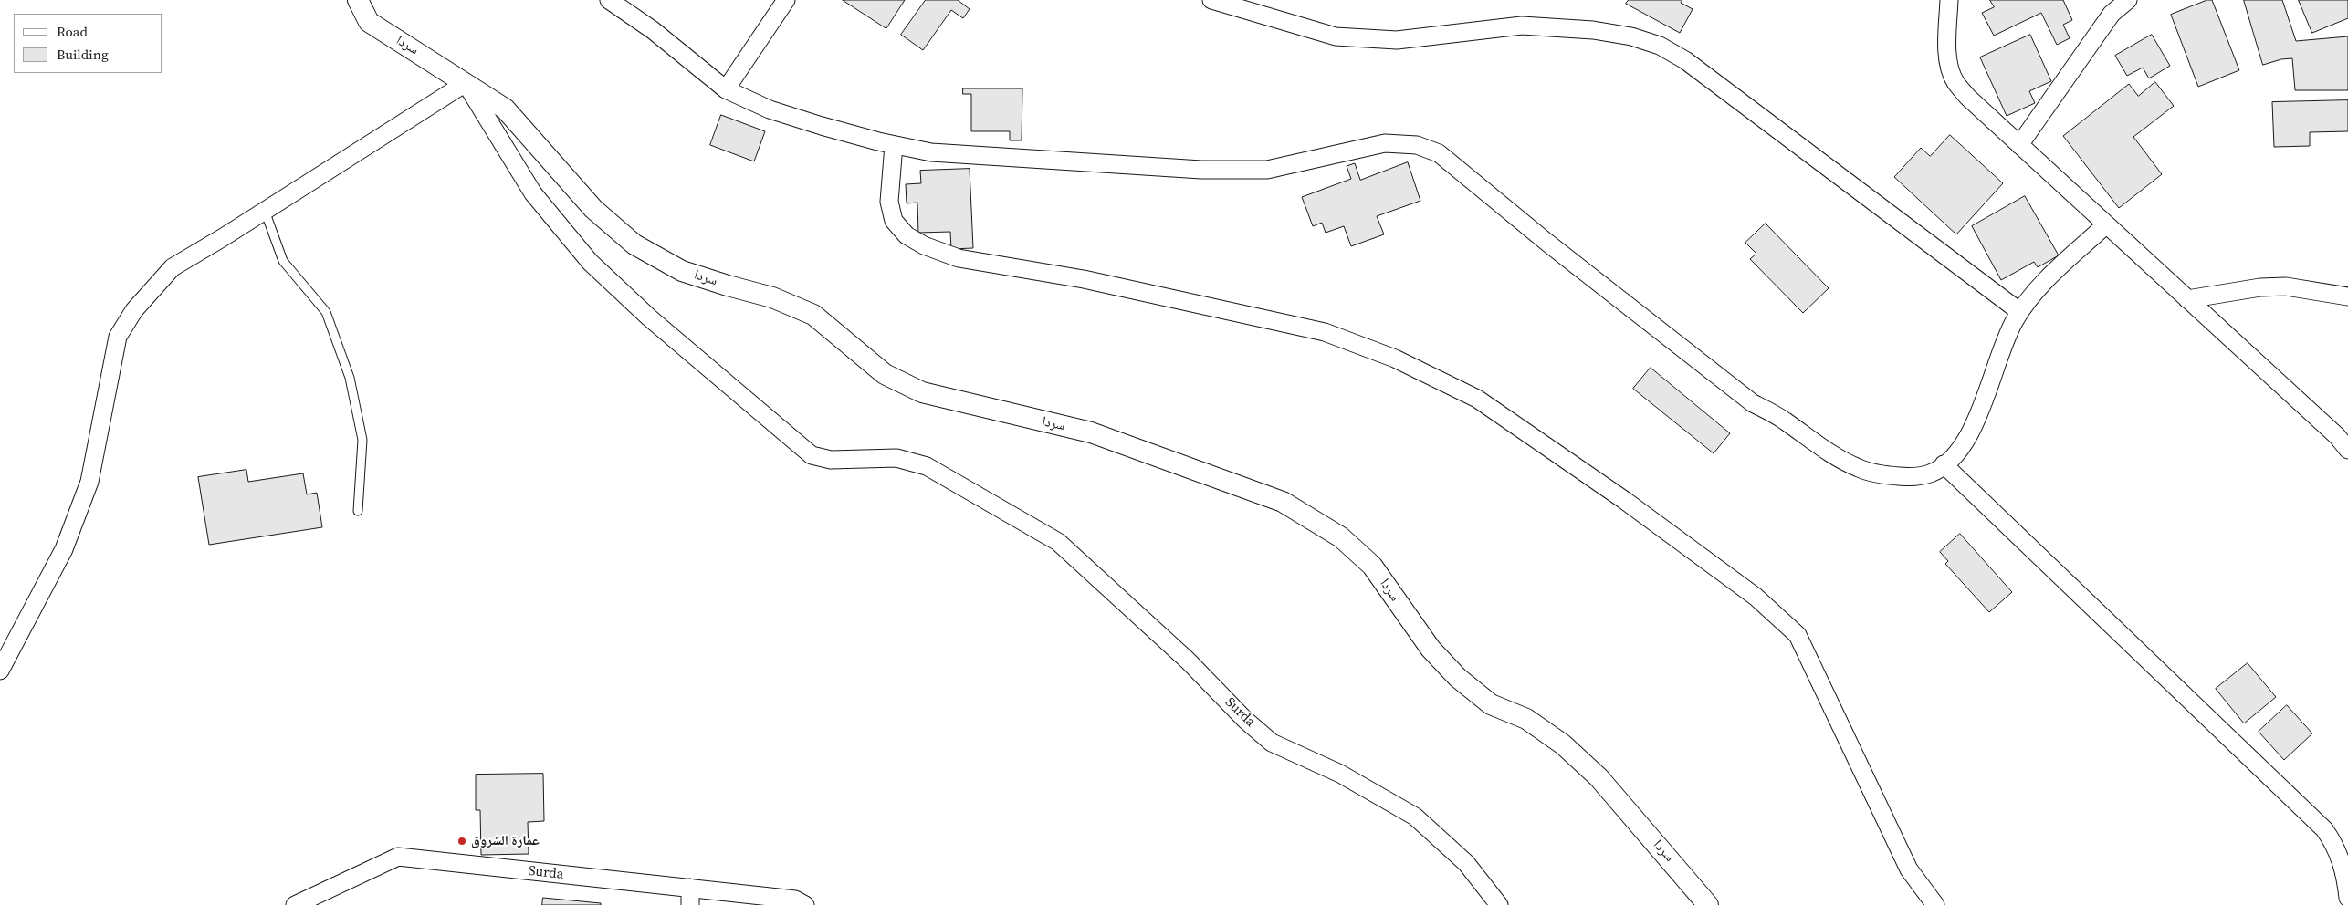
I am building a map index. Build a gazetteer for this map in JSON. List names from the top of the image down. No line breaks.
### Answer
{"streets":{"street":["سردا","Surda"]},"crossings":[["سردا","Surda"]],"places":["عمارة الشروق"],"legend":["Road","Building"]}
